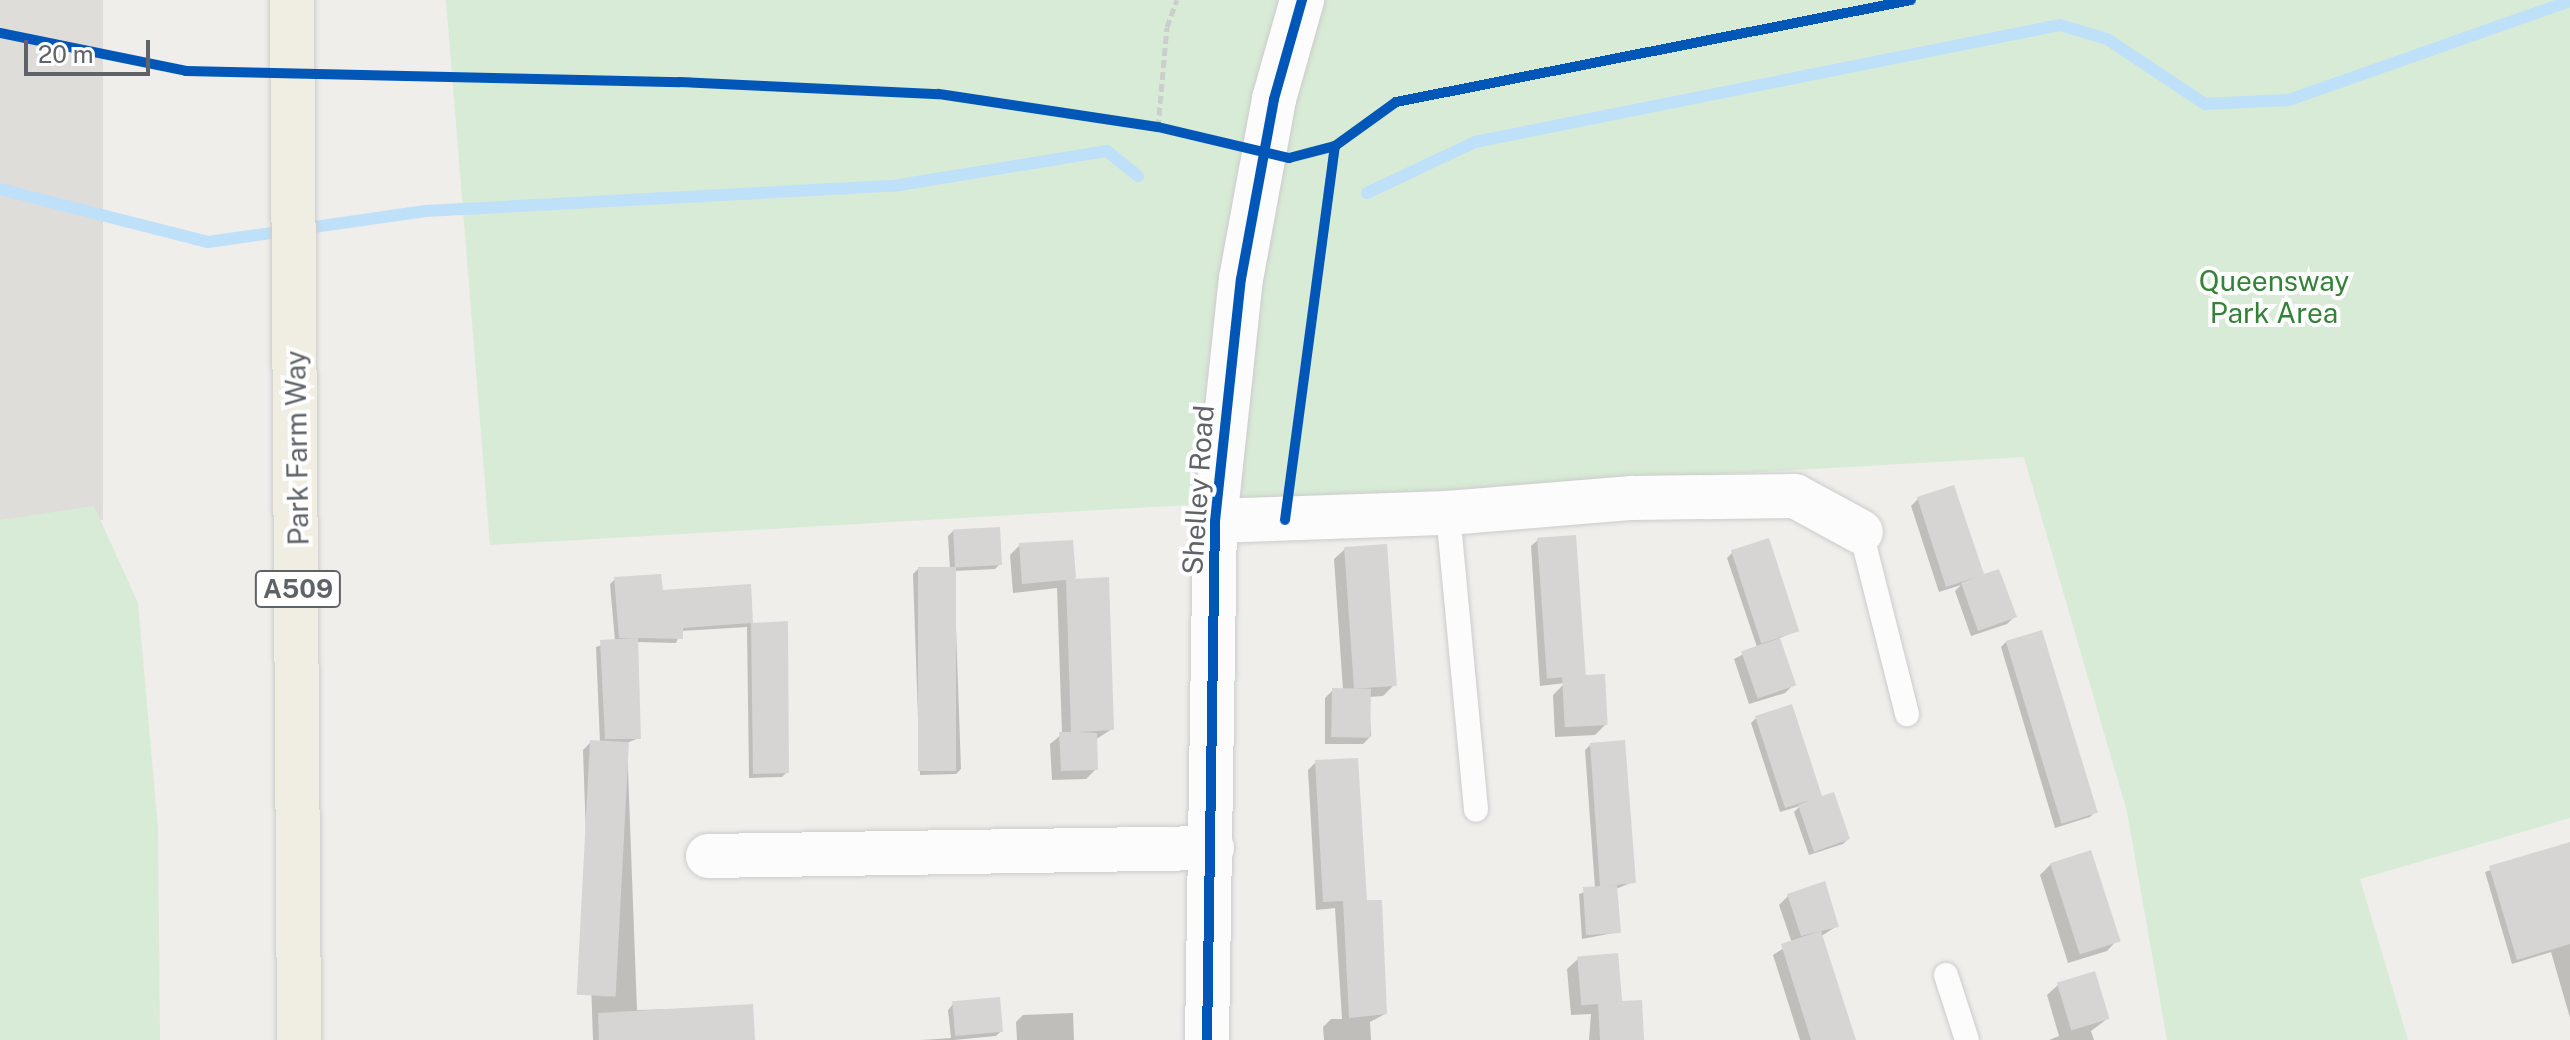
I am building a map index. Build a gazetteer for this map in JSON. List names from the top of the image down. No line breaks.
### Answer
{"streets":{"highway":["Park Farm Way","A509"],"street":["Shelley Road"]},"parks":["Queensway Park Area"],"scale_bar":"20 m"}
